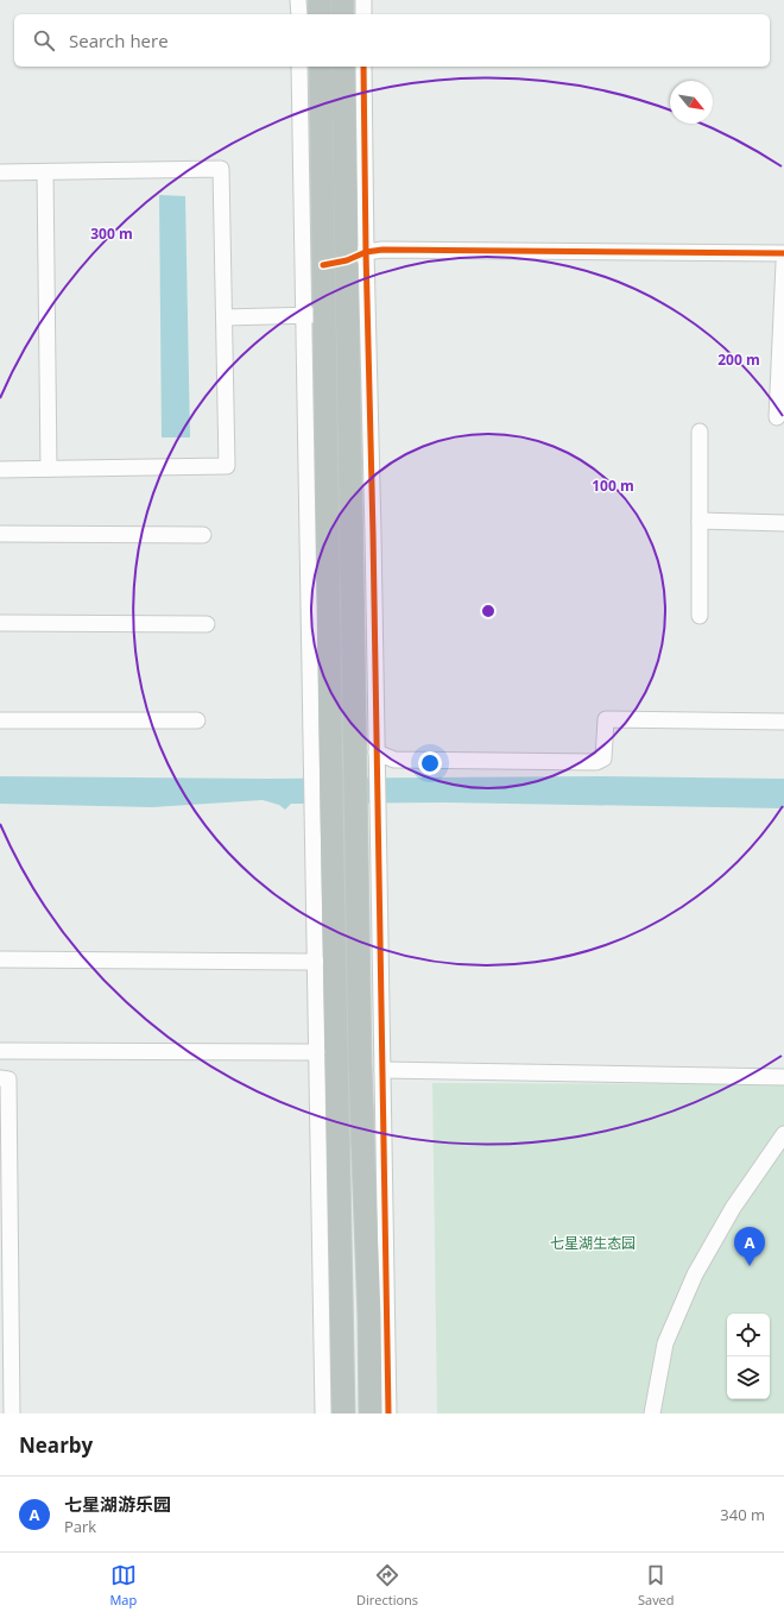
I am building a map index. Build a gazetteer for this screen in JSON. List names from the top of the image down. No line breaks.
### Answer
{"parks":["七星湖生态园"],"north":"bottom right","page":{"search":"Search here","pins":"A","heading":"Nearby","list":[{"mark":"A","name":"七星湖游乐园","note":"Park","value":"340 m"}],"nav":["Map","Directions","Saved"]},"rings":["300 m","200 m","100 m"]}
